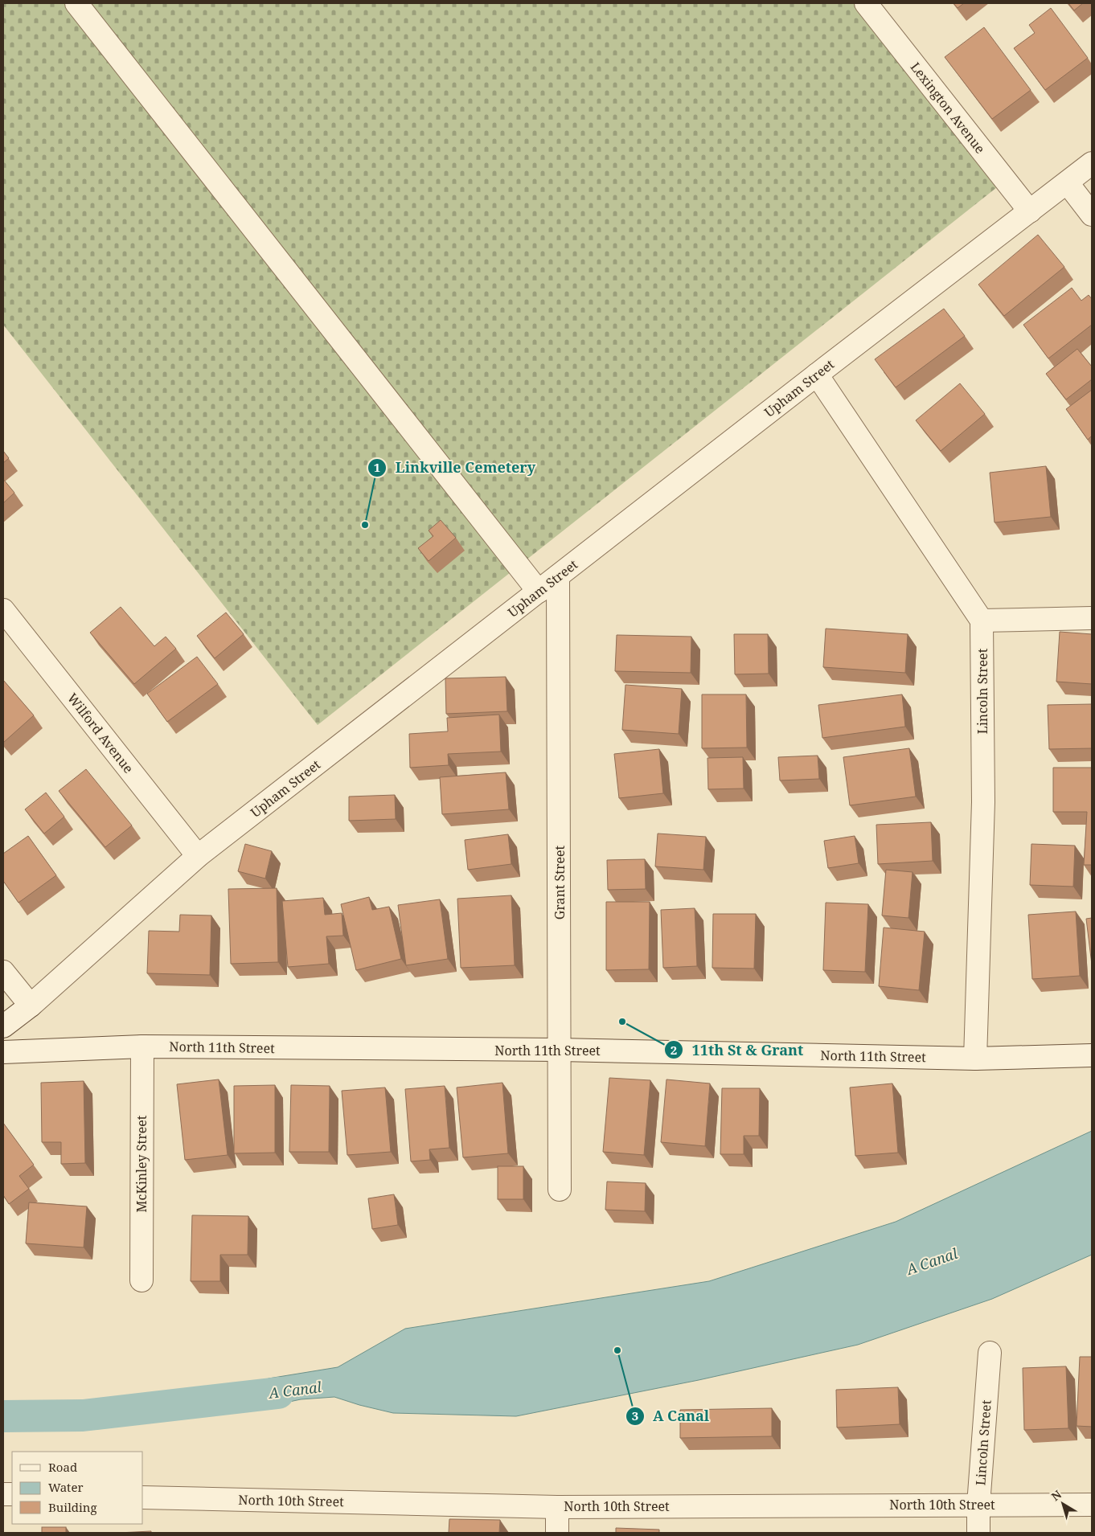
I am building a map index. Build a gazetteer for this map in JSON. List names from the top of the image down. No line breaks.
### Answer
{"streets":{"street":["Lexington Avenue","Upham Street","Lincoln Street","Wilford Avenue","Grant Street","North 11th Street","McKinley Street","North 10th Street"]},"crossings":[["Lexington Avenue","Upham Street"],["Upham Street","Wilford Avenue"],["Upham Street","Grant Street"],["Lincoln Street","North 11th Street"],["Lincoln Street","North 10th Street"],["Grant Street","North 11th Street"],["North 11th Street","McKinley Street"]],"water":["A Canal"],"places":["Linkville Cemetery","11th St & Grant","A Canal"],"legend":["Road","Water","Building"],"north":"top left"}
